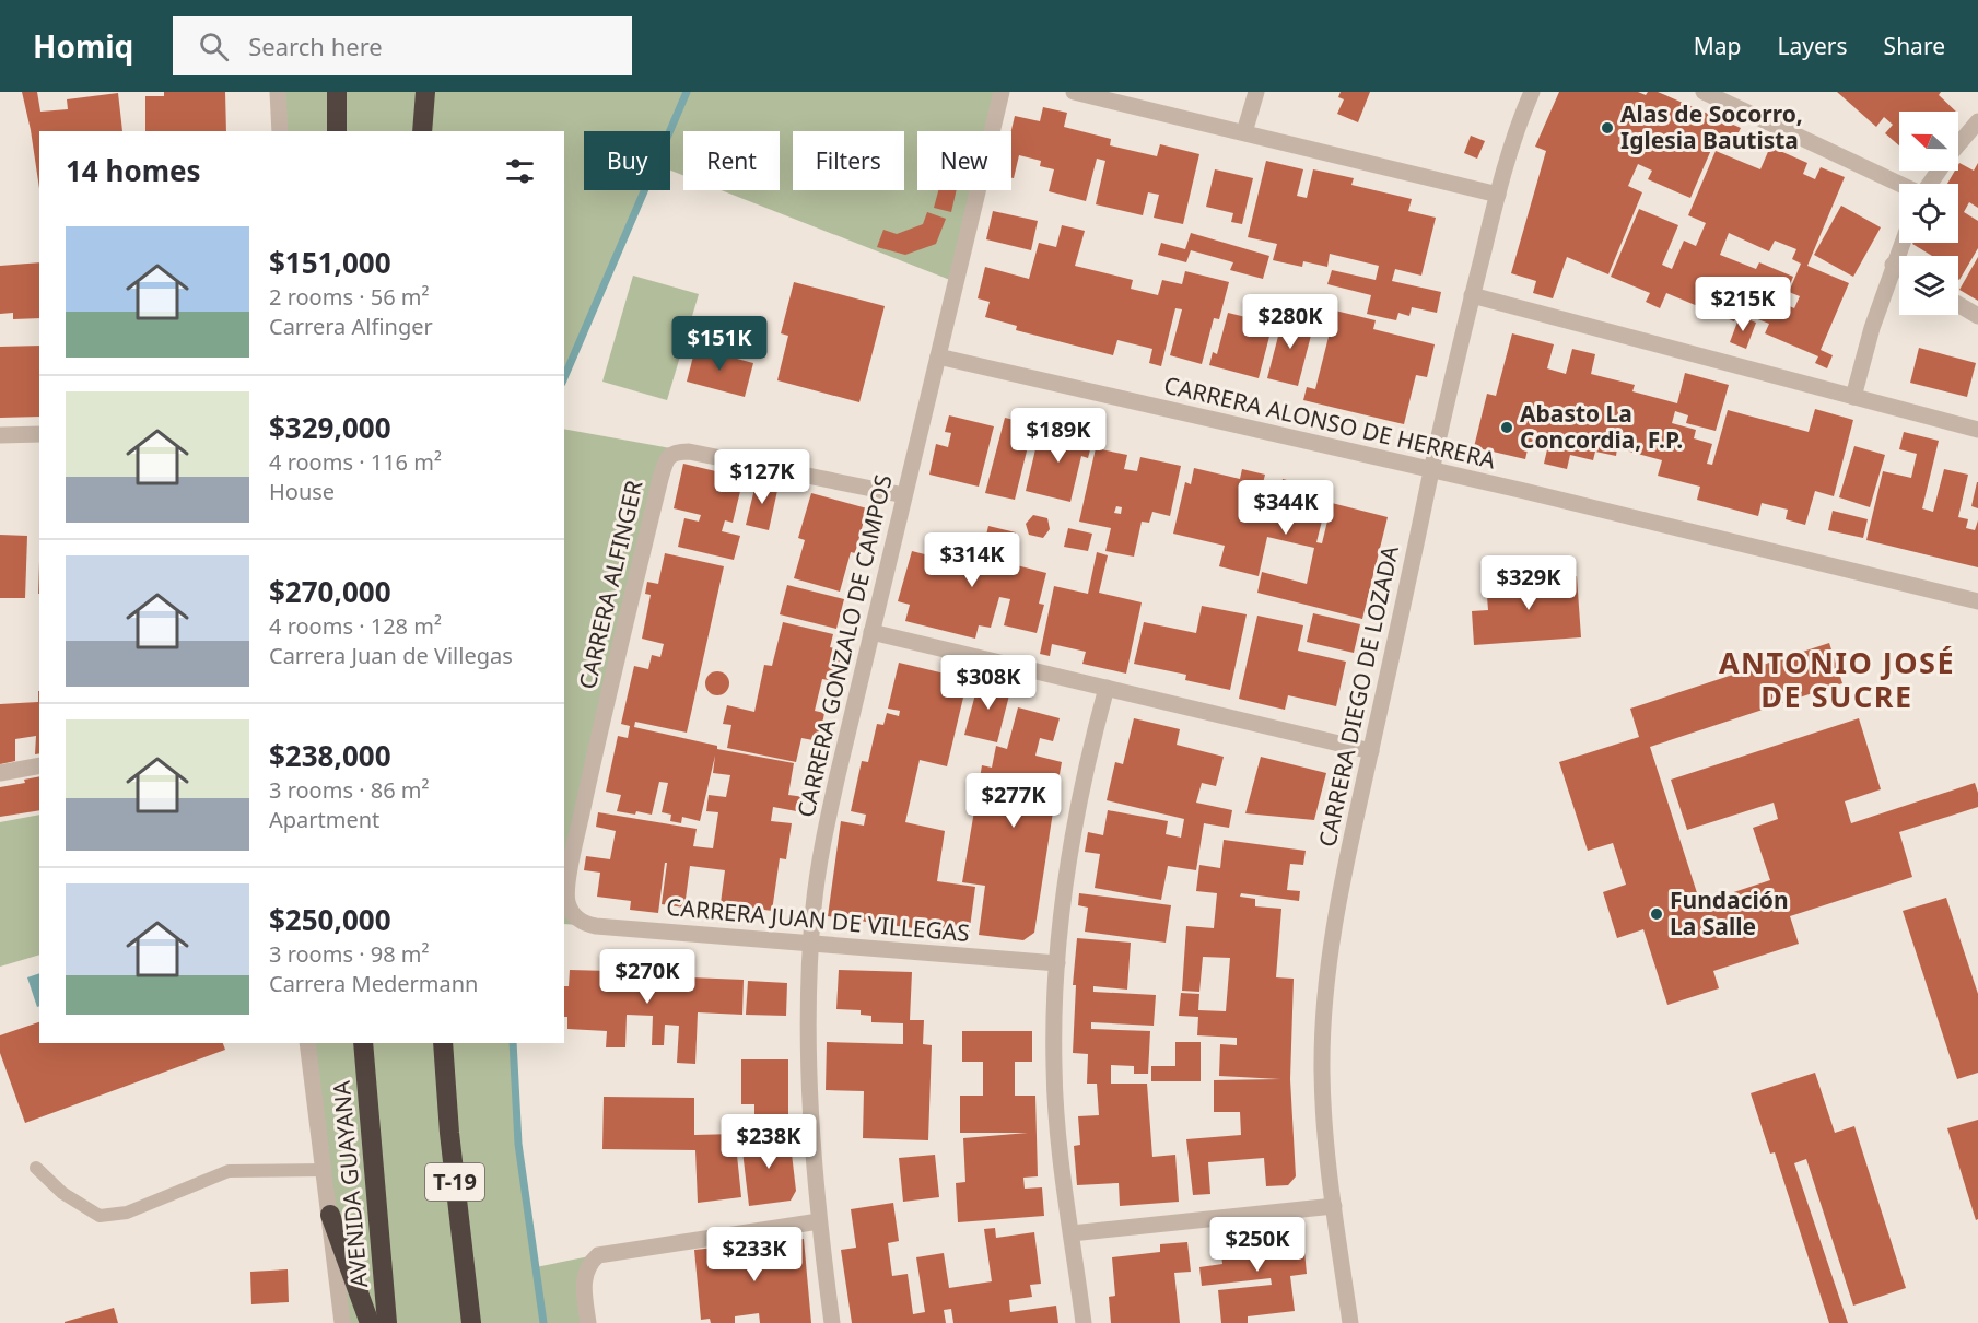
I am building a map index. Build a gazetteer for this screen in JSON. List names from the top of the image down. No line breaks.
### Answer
{"streets":{"highway":["T-19","AVENIDA GUAYANA"],"street":["CARRERA ALONSO DE HERRERA","CARRERA ALFINGER","CARRERA GONZALO DE CAMPOS","CARRERA DIEGO DE LOZADA","CARRERA JUAN DE VILLEGAS"]},"crossings":[["CARRERA ALONSO DE HERRERA","CARRERA GONZALO DE CAMPOS"],["CARRERA ALONSO DE HERRERA","CARRERA DIEGO DE LOZADA"],["CARRERA ALFINGER","CARRERA GONZALO DE CAMPOS"],["CARRERA ALFINGER","CARRERA JUAN DE VILLEGAS"],["CARRERA GONZALO DE CAMPOS","CARRERA JUAN DE VILLEGAS"]],"districts":["ANTONIO JOSÉ DE SUCRE"],"places":["Alas de Socorro, Iglesia Bautista","Abasto La Concordia, F.P.","Fundación La Salle"],"north":"left","page":{"header":"Homiq","search":"Search here","nav":["Map","Layers","Share"],"chip":["Buy","Rent","Filters","New"],"heading":"14 homes","list":[{"name":"$151,000","note":"2 rooms · 56 m² · Carrera Alfinger"},{"name":"$329,000","note":"4 rooms · 116 m² · House"},{"name":"$270,000","note":"4 rooms · 128 m² · Carrera Juan de Villegas"},{"name":"$238,000","note":"3 rooms · 86 m² · Apartment"},{"name":"$250,000","note":"3 rooms · 98 m² · Carrera Medermann"}],"price":["$215K","$280K","$151K","$189K","$127K","$344K","$314K","$329K","$308K","$277K","$270K","$238K","$250K","$233K"]}}
